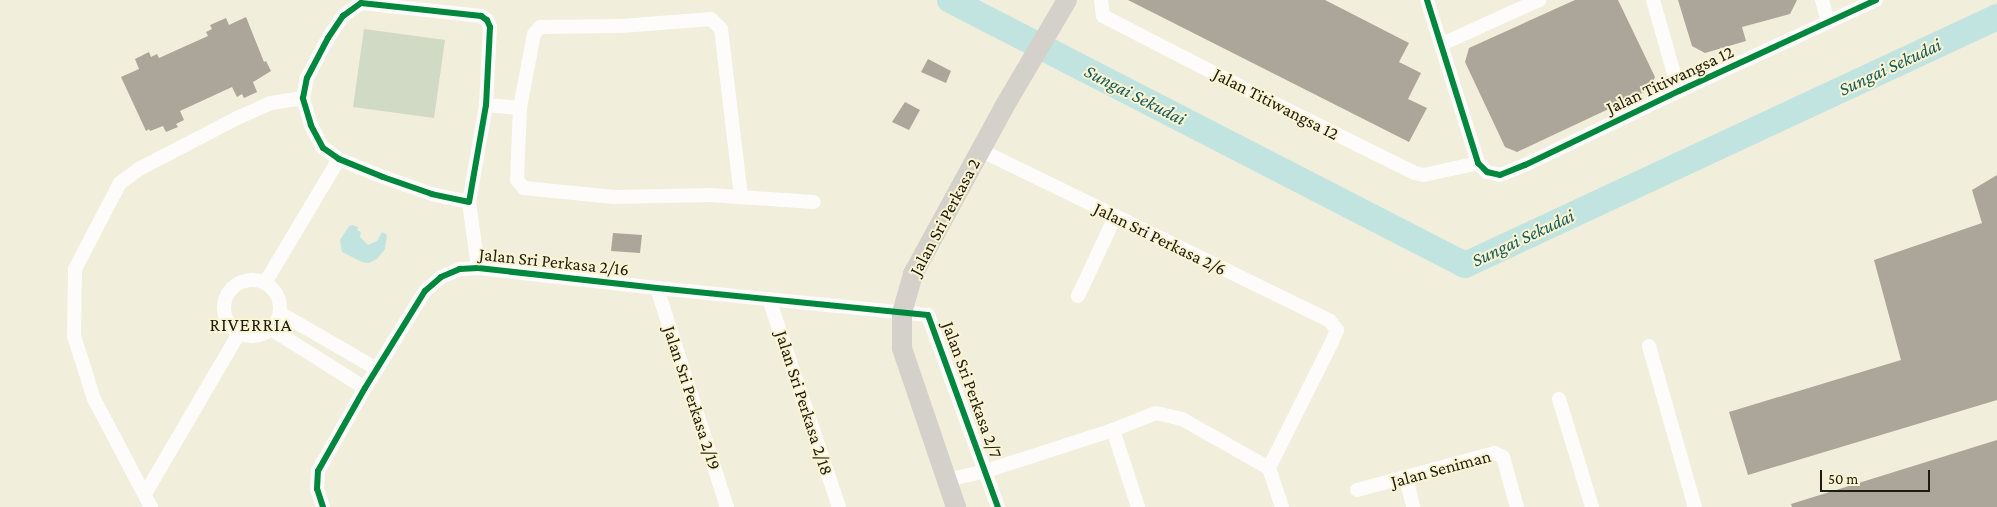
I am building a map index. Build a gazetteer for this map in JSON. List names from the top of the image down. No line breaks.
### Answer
{"streets":{"street":["Jalan Titiwangsa 12","Jalan Sri Perkasa 2","Jalan Sri Perkasa 2/6","Jalan Sri Perkasa 2/16","Jalan Sri Perkasa 2/7","Jalan Sri Perkasa 2/19","Jalan Sri Perkasa 2/18","Jalan Seniman"]},"crossings":[["Jalan Sri Perkasa 2","Jalan Sri Perkasa 2/6"],["Jalan Sri Perkasa 2","Jalan Sri Perkasa 2/16"],["Jalan Sri Perkasa 2","Jalan Sri Perkasa 2/7"],["Jalan Sri Perkasa 2/16","Jalan Sri Perkasa 2/7"],["Jalan Sri Perkasa 2/16","Jalan Sri Perkasa 2/19"],["Jalan Sri Perkasa 2/16","Jalan Sri Perkasa 2/18"]],"districts":["RIVERRIA"],"water":["Sungai Sekudai"],"scale_bar":"50 m"}
